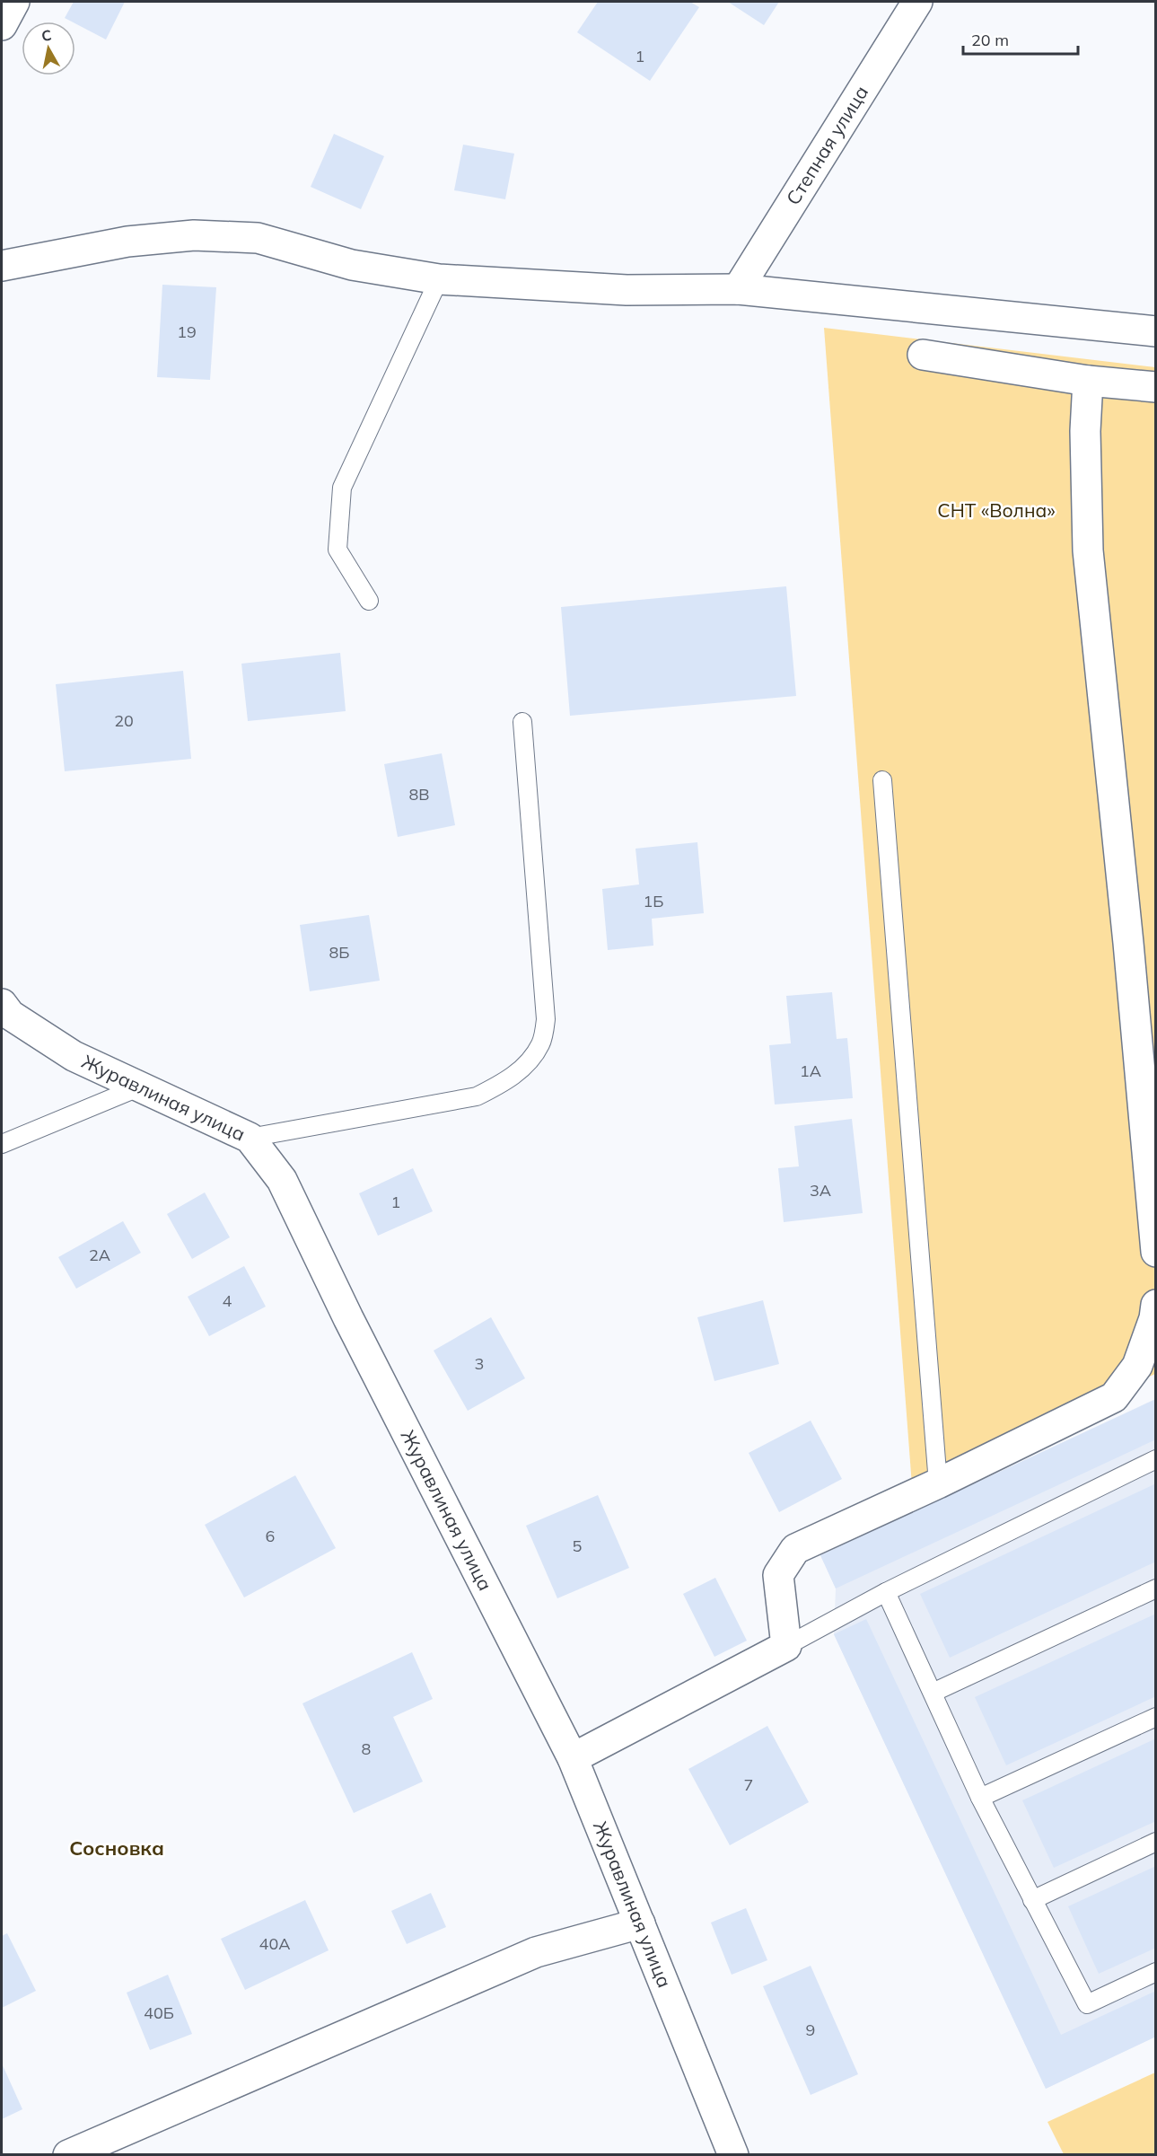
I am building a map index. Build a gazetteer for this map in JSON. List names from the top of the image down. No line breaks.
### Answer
{"streets":{"street":["Степная улица","Журавлиная улица"]},"districts":["Сосновка"],"parks":["СНТ «Волна»"],"house_numbers":["1","19","20","8В","1Б","8Б","1А","3А","1","2А","4","3","6","5","8","7","40А","40Б","9"],"scale_bar":"20 m","north":"top"}
